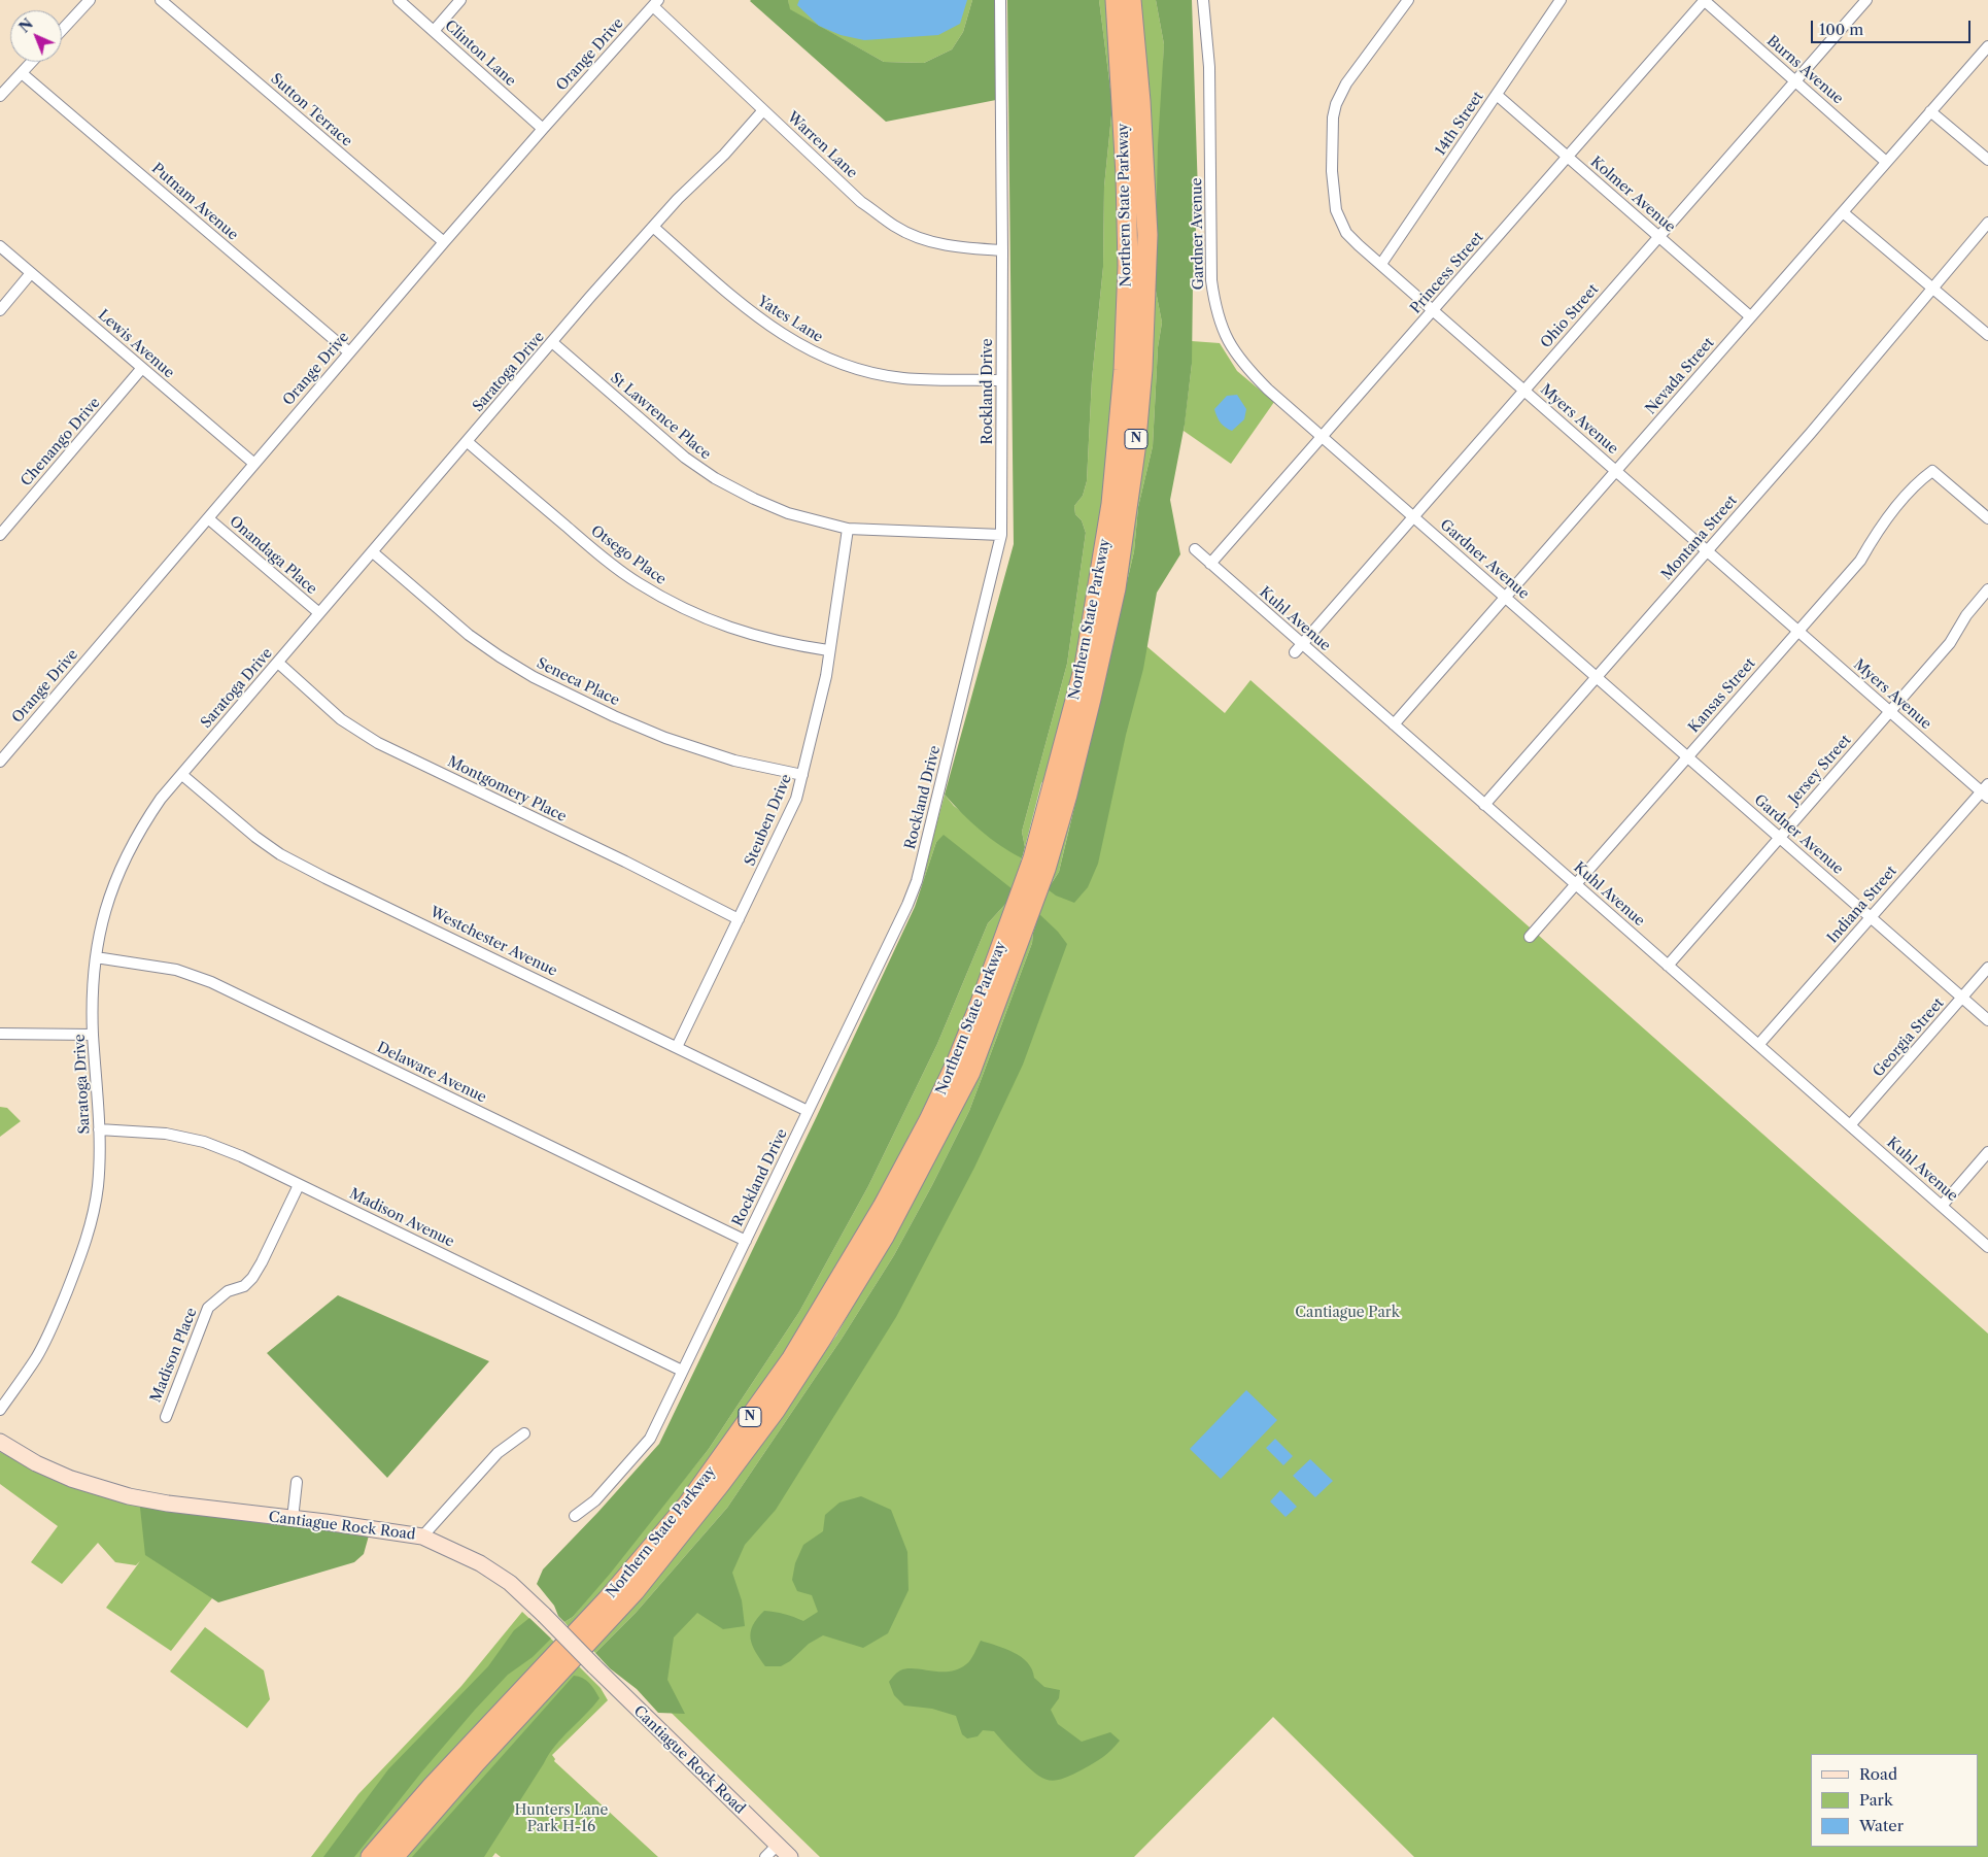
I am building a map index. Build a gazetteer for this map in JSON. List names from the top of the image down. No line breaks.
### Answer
{"streets":{"highway":["Northern State Parkway","N"],"main road":["Cantiague Rock Road"],"street":["Clinton Lane","Orange Drive","Burns Avenue","Sutton Terrace","14th Street","Warren Lane","Kolmer Avenue","Putnam Avenue","Gardner Avenue","Princess Street","Ohio Street","Yates Lane","Lewis Avenue","Saratoga Drive","Nevada Street","Rockland Drive","St Lawrence Place","Myers Avenue","Chenango Drive","Montana Street","Onandaga Place","Otsego Place","Kuhl Avenue","Seneca Place","Kansas Street","Jersey Street","Montgomery Place","Steuben Drive","Indiana Street","Westchester Avenue","Georgia Street","Delaware Avenue","Madison Avenue","Madison Place"]},"crossings":[["Clinton Lane","Orange Drive"],["Orange Drive","Sutton Terrace"],["Orange Drive","Warren Lane"],["Orange Drive","Putnam Avenue"],["Orange Drive","Lewis Avenue"],["Orange Drive","Onandaga Place"],["Burns Avenue","Princess Street"],["Burns Avenue","Ohio Street"],["Burns Avenue","Nevada Street"],["14th Street","Kolmer Avenue"],["14th Street","Myers Avenue"],["Warren Lane","Saratoga Drive"],["Warren Lane","Rockland Drive"],["Kolmer Avenue","Princess Street"],["Kolmer Avenue","Ohio Street"],["Kolmer Avenue","Nevada Street"],["Gardner Avenue","Princess Street"],["Gardner Avenue","Ohio Street"],["Gardner Avenue","Nevada Street"],["Gardner Avenue","Montana Street"],["Gardner Avenue","Kansas Street"],["Gardner Avenue","Jersey Street"],["Gardner Avenue","Indiana Street"],["Gardner Avenue","Georgia Street"],["Princess Street","Myers Avenue"],["Princess Street","Kuhl Avenue"],["Ohio Street","Myers Avenue"],["Ohio Street","Kuhl Avenue"],["Yates Lane","Saratoga Drive"],["Yates Lane","Rockland Drive"],["Lewis Avenue","Chenango Drive"],["Saratoga Drive","St Lawrence Place"],["Saratoga Drive","Onandaga Place"],["Saratoga Drive","Otsego Place"],["Saratoga Drive","Seneca Place"],["Saratoga Drive","Montgomery Place"],["Saratoga Drive","Westchester Avenue"],["Saratoga Drive","Delaware Avenue"],["Saratoga Drive","Madison Avenue"],["Nevada Street","Myers Avenue"],["Nevada Street","Kuhl Avenue"],["Rockland Drive","St Lawrence Place"],["Rockland Drive","Westchester Avenue"],["Rockland Drive","Delaware Avenue"],["Rockland Drive","Madison Avenue"],["St Lawrence Place","Steuben Drive"],["Myers Avenue","Montana Street"],["Myers Avenue","Kansas Street"],["Myers Avenue","Jersey Street"],["Myers Avenue","Indiana Street"],["Montana Street","Kuhl Avenue"],["Otsego Place","Steuben Drive"],["Kuhl Avenue","Kansas Street"],["Kuhl Avenue","Jersey Street"],["Kuhl Avenue","Indiana Street"],["Kuhl Avenue","Georgia Street"],["Seneca Place","Steuben Drive"],["Montgomery Place","Steuben Drive"],["Steuben Drive","Westchester Avenue"],["Madison Avenue","Madison Place"]],"parks":["Cantiague Park","Hunters Lane Park H-16"],"legend":["Road","Park","Water"],"scale_bar":"100 m","north":"top left"}
